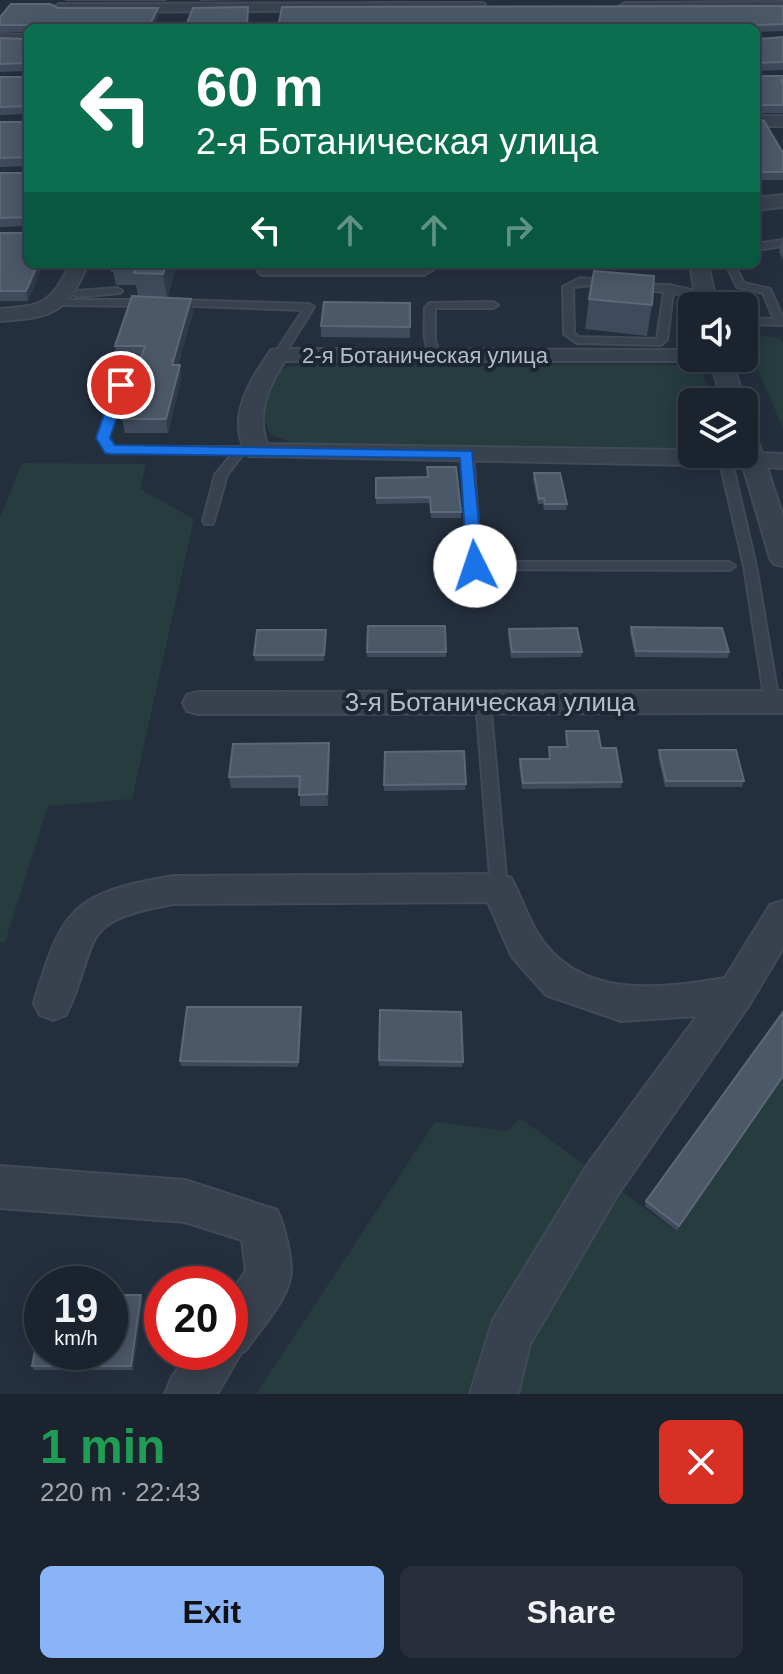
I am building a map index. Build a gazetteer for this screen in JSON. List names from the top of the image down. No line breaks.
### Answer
{"streets":{"street":["2-я Ботаническая улица","3-я Ботаническая улица"]},"page":{"turn":["60 m","2-я Ботаническая улица"],"speed":"19 km/h","limit":"20","heading":["1 min","220 m · 22:43"],"buttons":["Exit","Share"]}}
